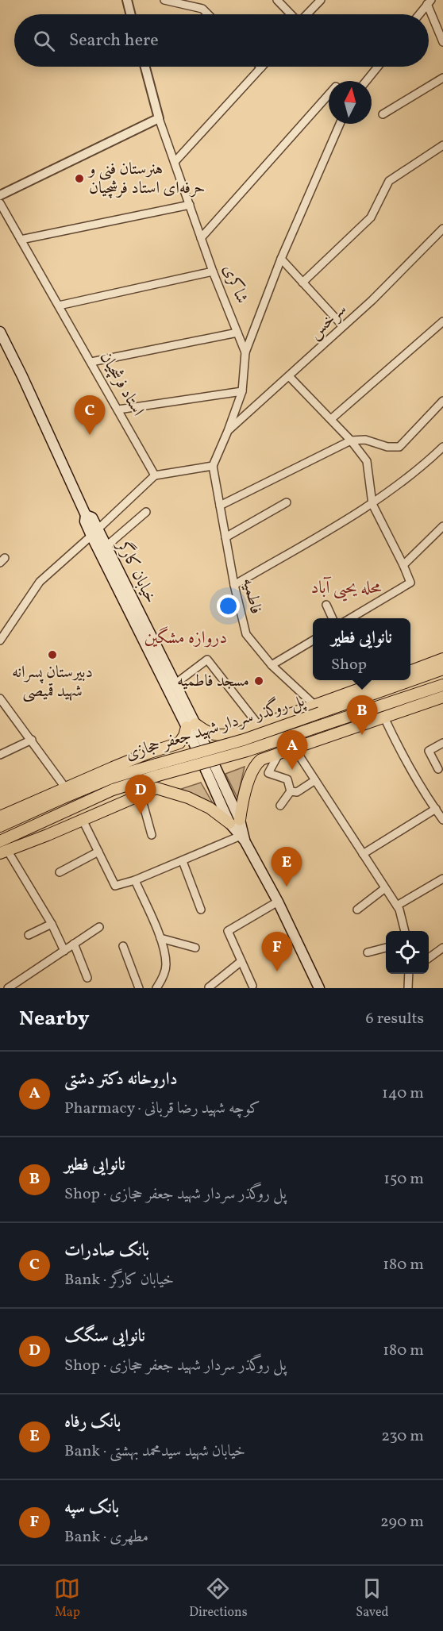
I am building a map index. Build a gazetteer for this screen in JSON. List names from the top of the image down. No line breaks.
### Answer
{"streets":{"main road":["خیابان کارگر","پل روگذر سردار شهید جعفر حجازی"],"street":["شاکری","سرخس","استاد فرشچیان","فاطمیه"]},"crossings":[["شاکری","سرخس"],["شاکری","فاطمیه"],["فاطمیه","پل روگذر سردار شهید جعفر حجازی"]],"districts":["محله یحیی آباد","دروازه مشگین"],"places":["هنرستان فنی و حرفه‌ای استاد فرشچیان","دبیرستان پسرانه شهید قمیصی","مسجد فاطمیه"],"north":"top","page":{"search":"Search here","pins":["C","B","A","D","E","F"],"popup":["نانوایی فطیر","Shop"],"heading":["Nearby","6 results"],"list":[{"mark":"A","name":"داروخانه دکتر دشتی","note":"Pharmacy · کوچه شهید رضا قربانی","value":"140 m"},{"mark":"B","name":"نانوایی فطیر","note":"Shop · پل روگذر سردار شهید جعفر حجازی","value":"150 m"},{"mark":"C","name":"بانک صادرات","note":"Bank · خیابان کارگر","value":"180 m"},{"mark":"D","name":"نانوایی سنگک","note":"Shop · پل روگذر سردار شهید جعفر حجازی","value":"180 m"},{"mark":"E","name":"بانک رفاه","note":"Bank · خیابان شهید سیدمحمد بهشتی","value":"230 m"},{"mark":"F","name":"بانک سپه","note":"Bank · مطهری","value":"290 m"}],"nav":["Map","Directions","Saved"]}}
